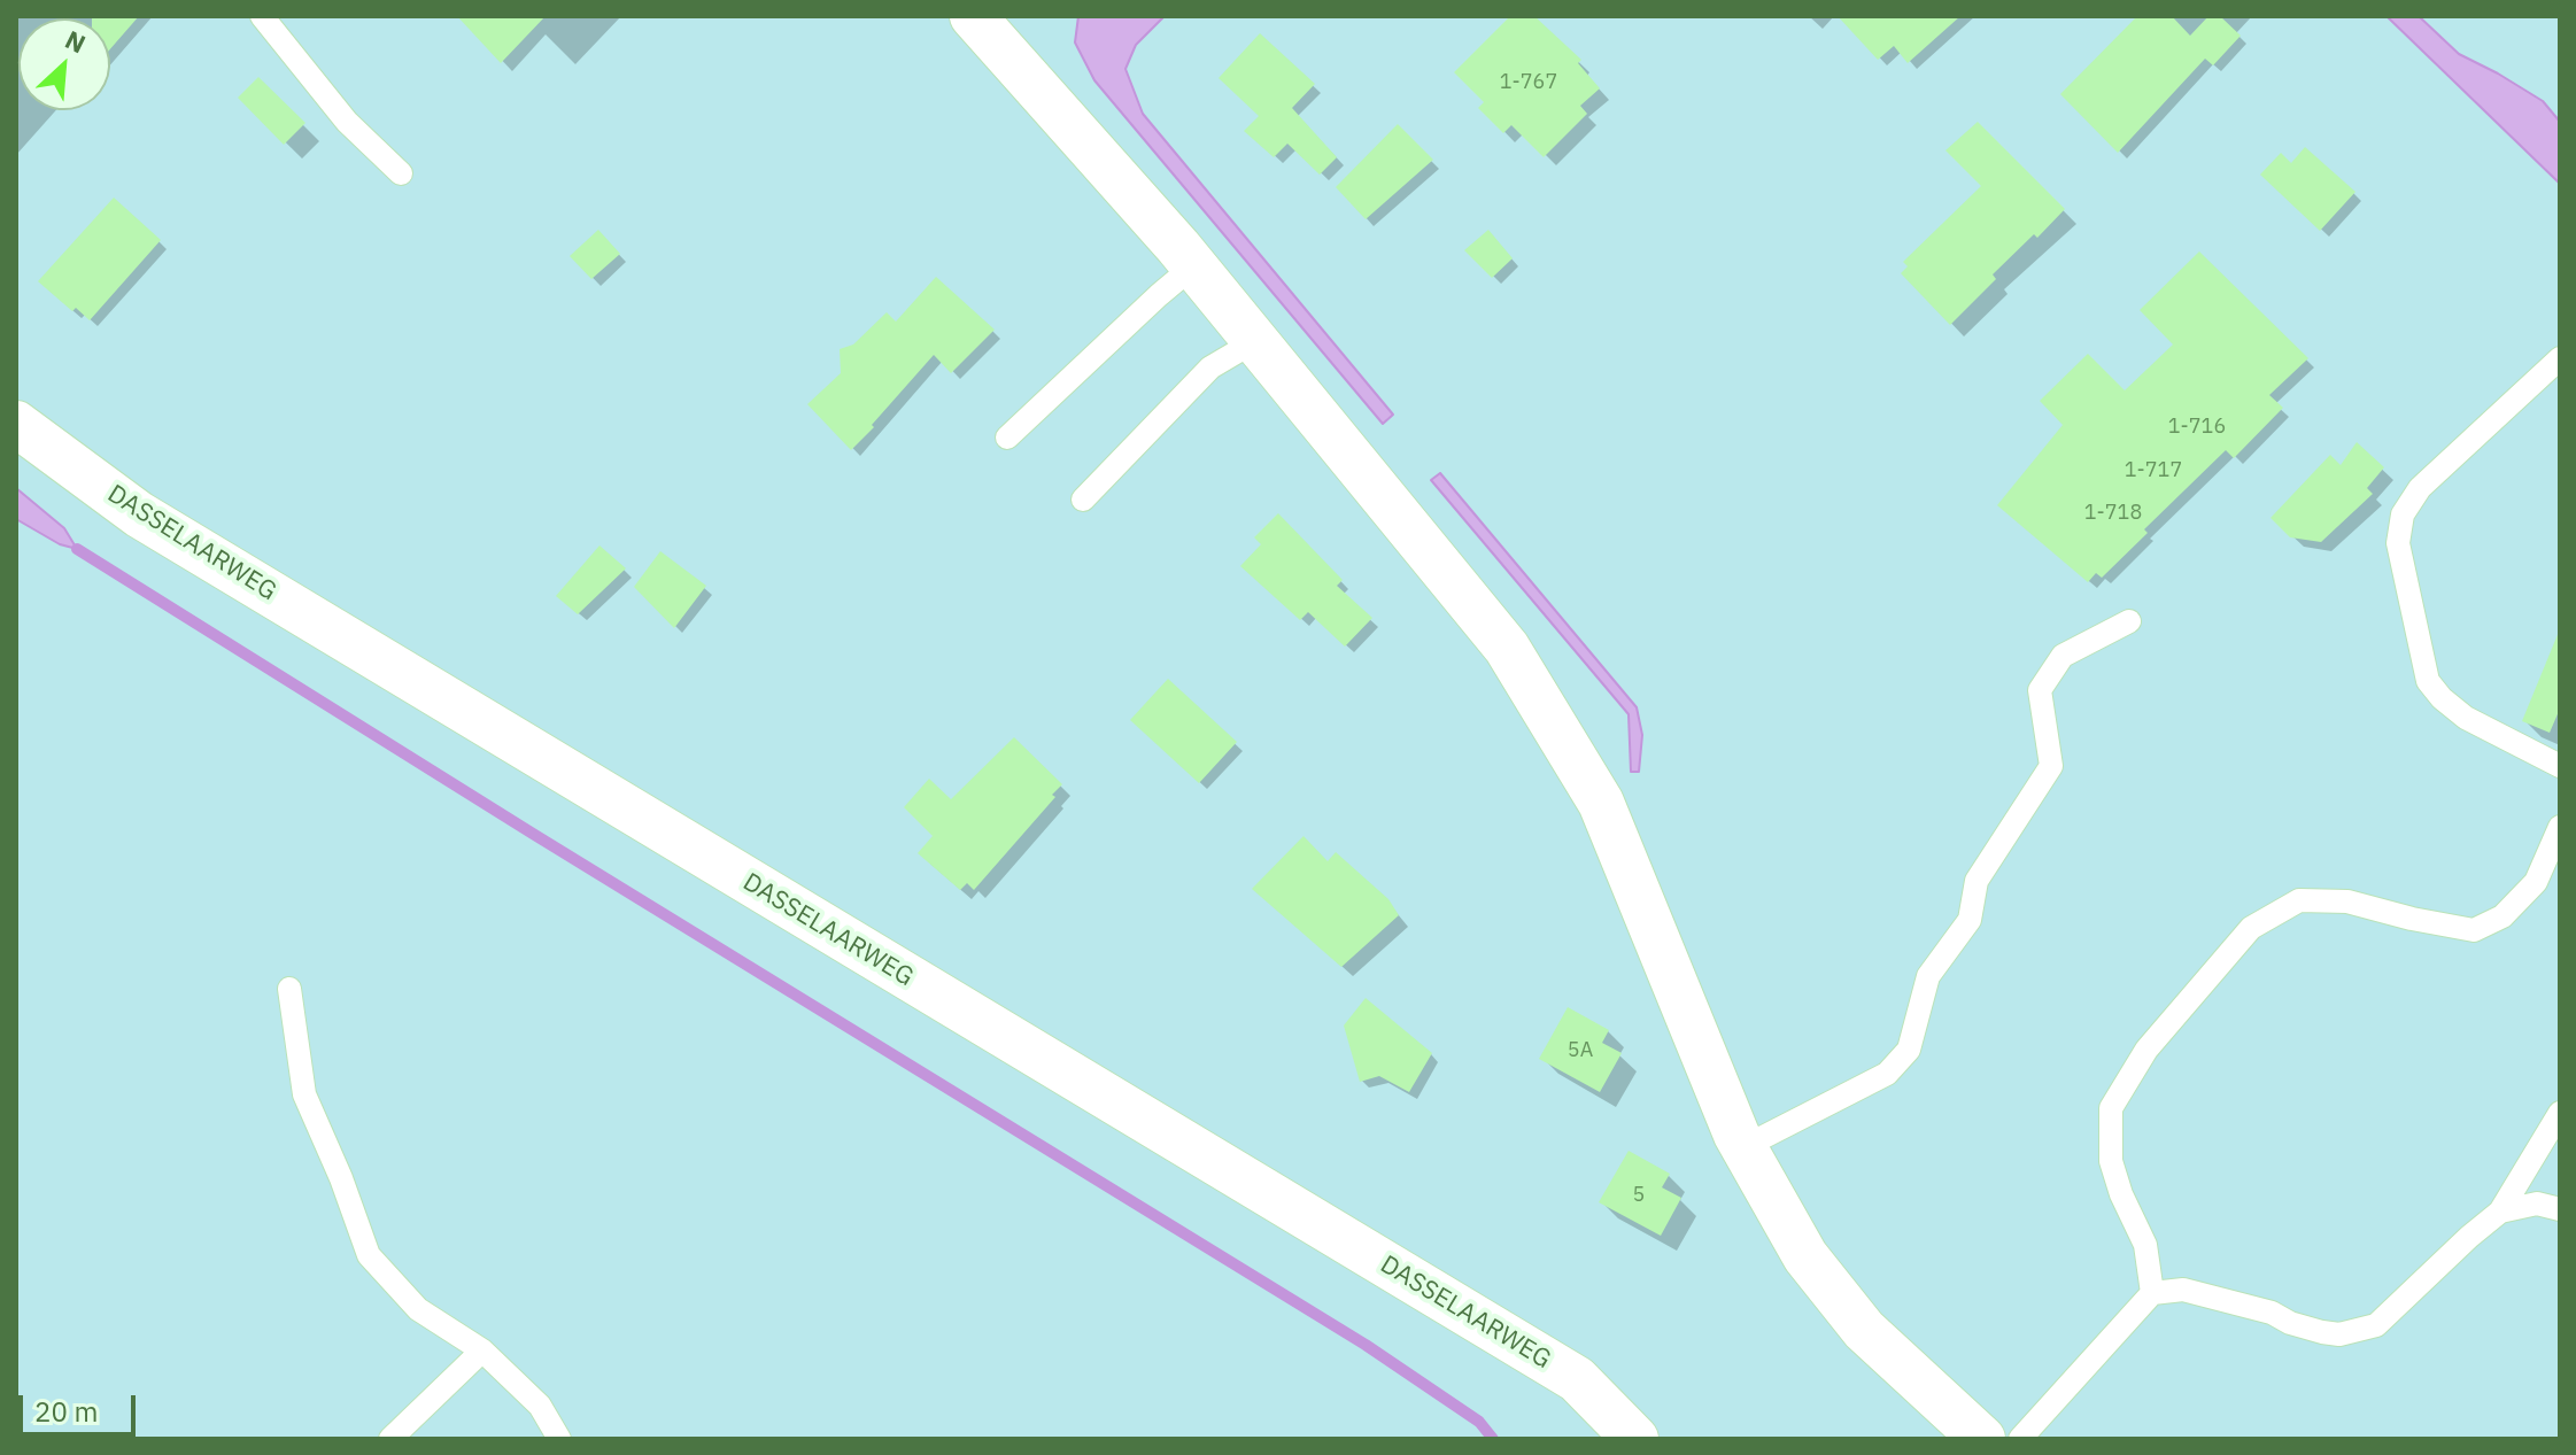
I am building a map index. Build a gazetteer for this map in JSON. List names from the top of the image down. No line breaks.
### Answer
{"streets":{"street":["DASSELAARWEG"]},"house_numbers":["1-767","1-716","1-717","1-718","5A","5"],"scale_bar":"20 m","north":"top right"}
